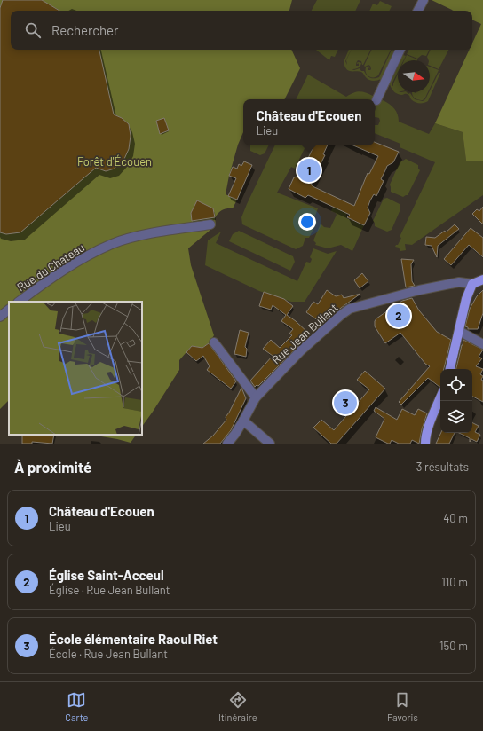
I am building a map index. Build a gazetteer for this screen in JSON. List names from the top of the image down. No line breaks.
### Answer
{"streets":{"street":["Rue du Chateau","Rue Jean Bullant"]},"parks":["Forêt d'Écouen"],"north":"right","page":{"search":"Rechercher","popup":["Château d'Ecouen","Lieu"],"pins":["1","2","3"],"heading":["À proximité","3 résultats"],"list":[{"mark":"1","name":"Château d'Ecouen","note":"Lieu","value":"40 m"},{"mark":"2","name":"Église Saint-Acceul","note":"Église · Rue Jean Bullant","value":"110 m"},{"mark":"3","name":"École élémentaire Raoul Riet","note":"École · Rue Jean Bullant","value":"150 m"}],"nav":["Carte","Itinéraire","Favoris"]}}
